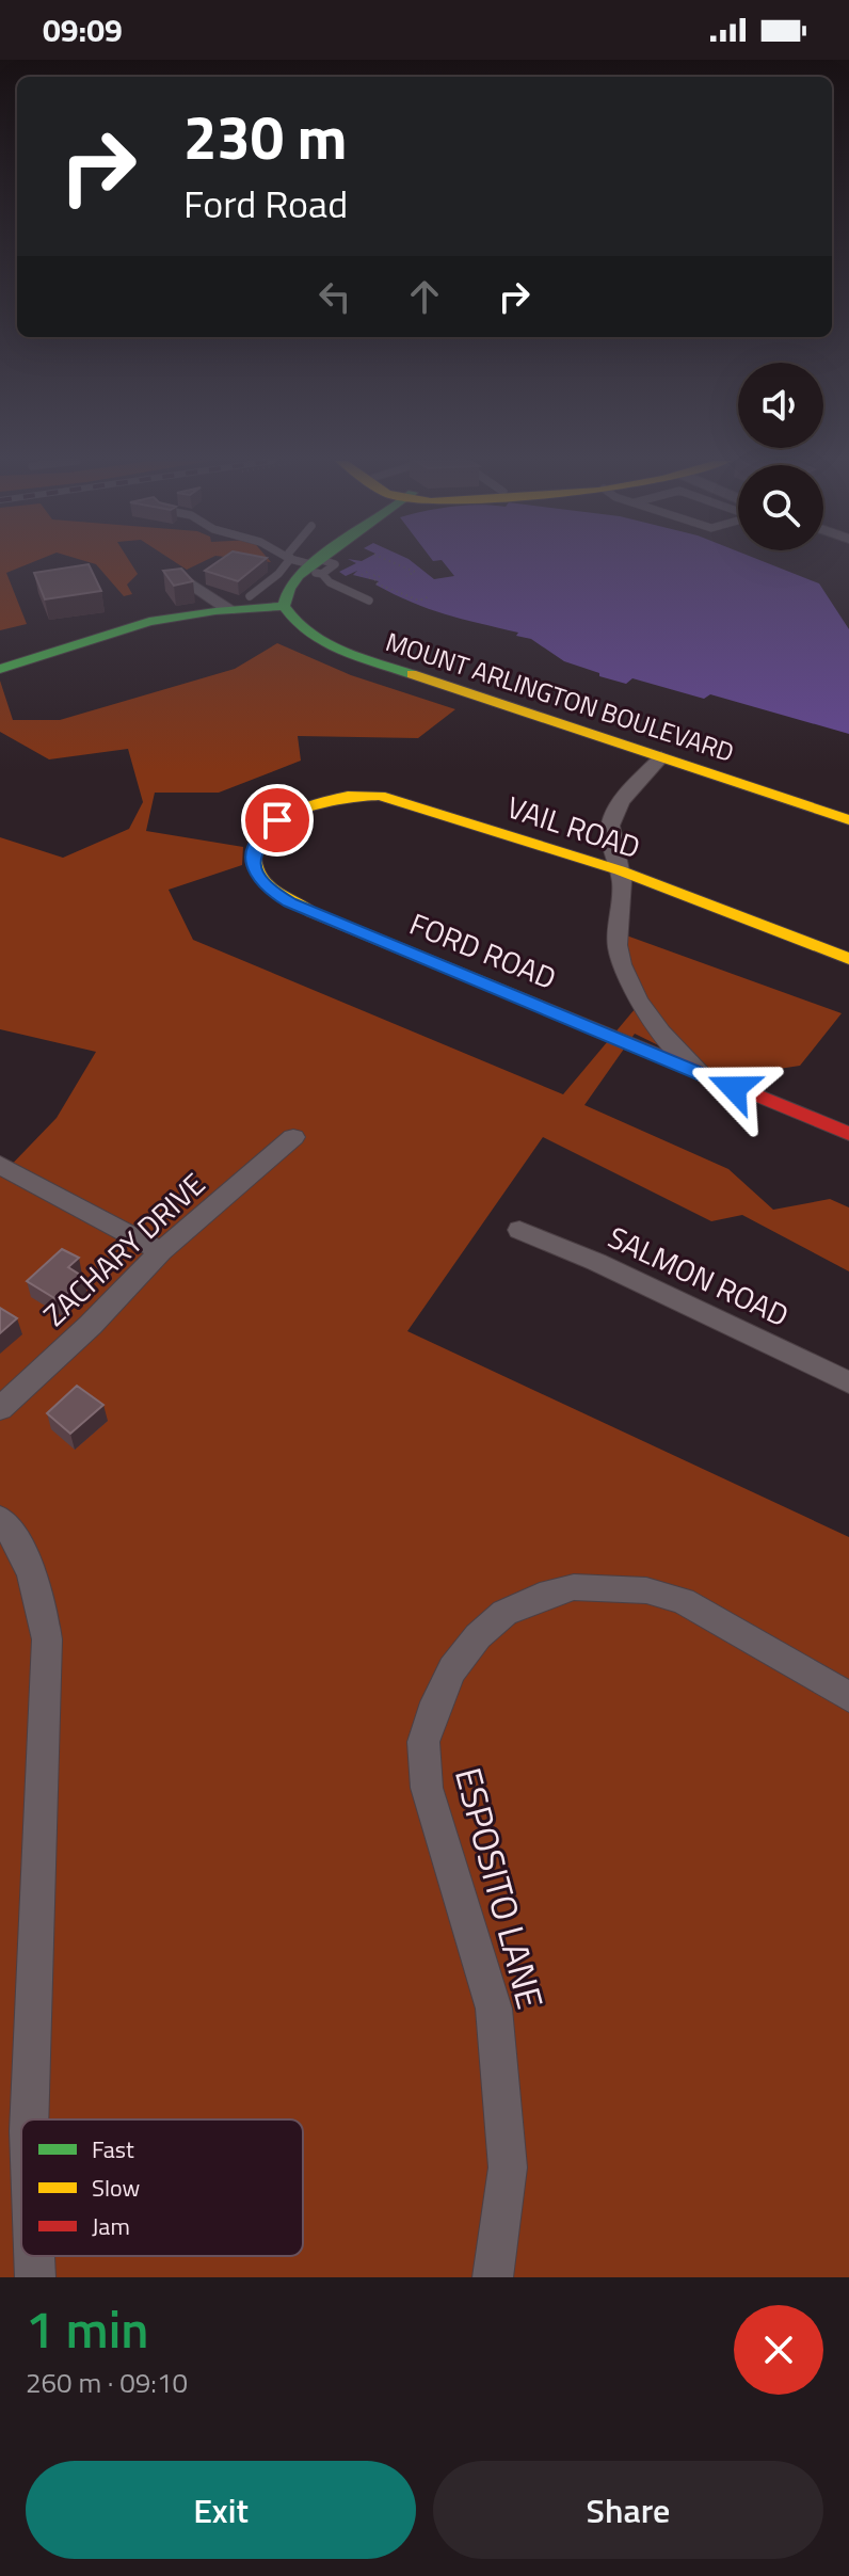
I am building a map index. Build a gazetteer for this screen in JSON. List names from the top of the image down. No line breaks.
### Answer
{"streets":{"main road":["MOUNT ARLINGTON BOULEVARD","VAIL ROAD","FORD ROAD"],"street":["ZACHARY DRIVE","SALMON ROAD","ESPOSITO LANE"]},"crossings":[["VAIL ROAD","FORD ROAD"]],"legend":["Fast","Slow","Jam"],"page":{"status":"09:09","turn":["230 m","Ford Road"],"heading":["1 min","260 m · 09:10"],"buttons":["Exit","Share"]}}
